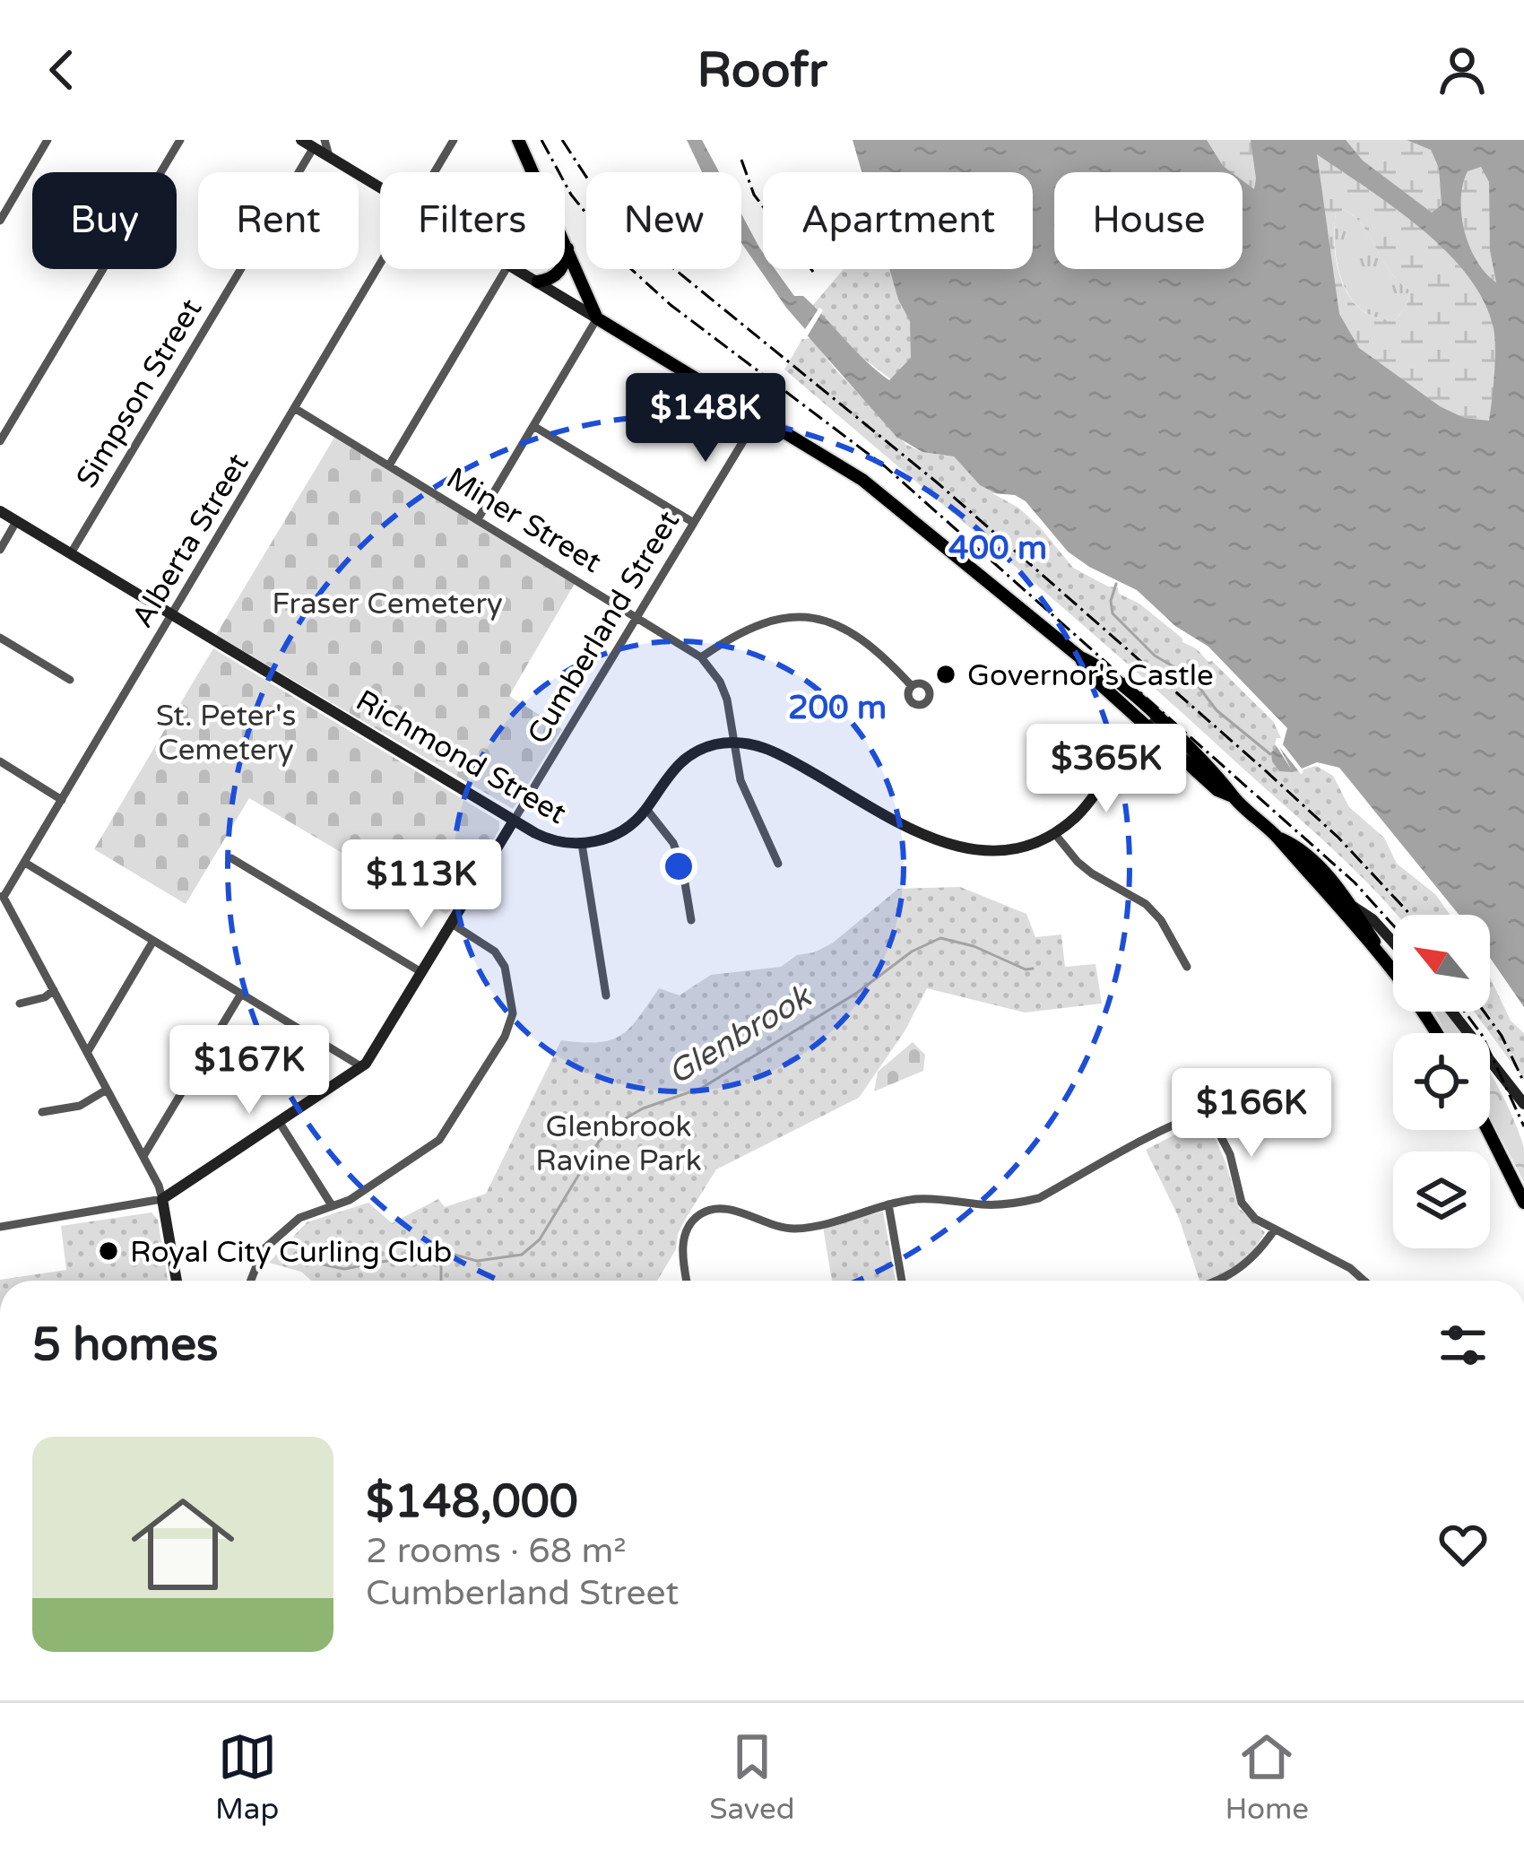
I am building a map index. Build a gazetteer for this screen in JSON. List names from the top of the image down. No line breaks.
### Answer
{"streets":{"street":["Simpson Street","Miner Street","Alberta Street","Cumberland Street","Richmond Street"]},"crossings":[["Simpson Street","Richmond Street"],["Miner Street","Alberta Street"],["Miner Street","Cumberland Street"],["Miner Street","Richmond Street"],["Alberta Street","Richmond Street"],["Cumberland Street","Richmond Street"]],"water":["Glenbrook"],"parks":["Fraser Cemetery","St. Peter's Cemetery","Glenbrook Ravine Park"],"places":["Governor's Castle","Royal City Curling Club"],"north":"top left","page":{"header":"Roofr","chip":["Buy","Rent","Filters","New","Apartment","House"],"price":["$148K","$365K","$113K","$167K","$166K"],"heading":"5 homes","list":[{"name":"$148,000","note":"2 rooms · 68 m² · Cumberland Street"}],"tabs":["Map","Saved","Home"]},"rings":["400 m","200 m"]}
